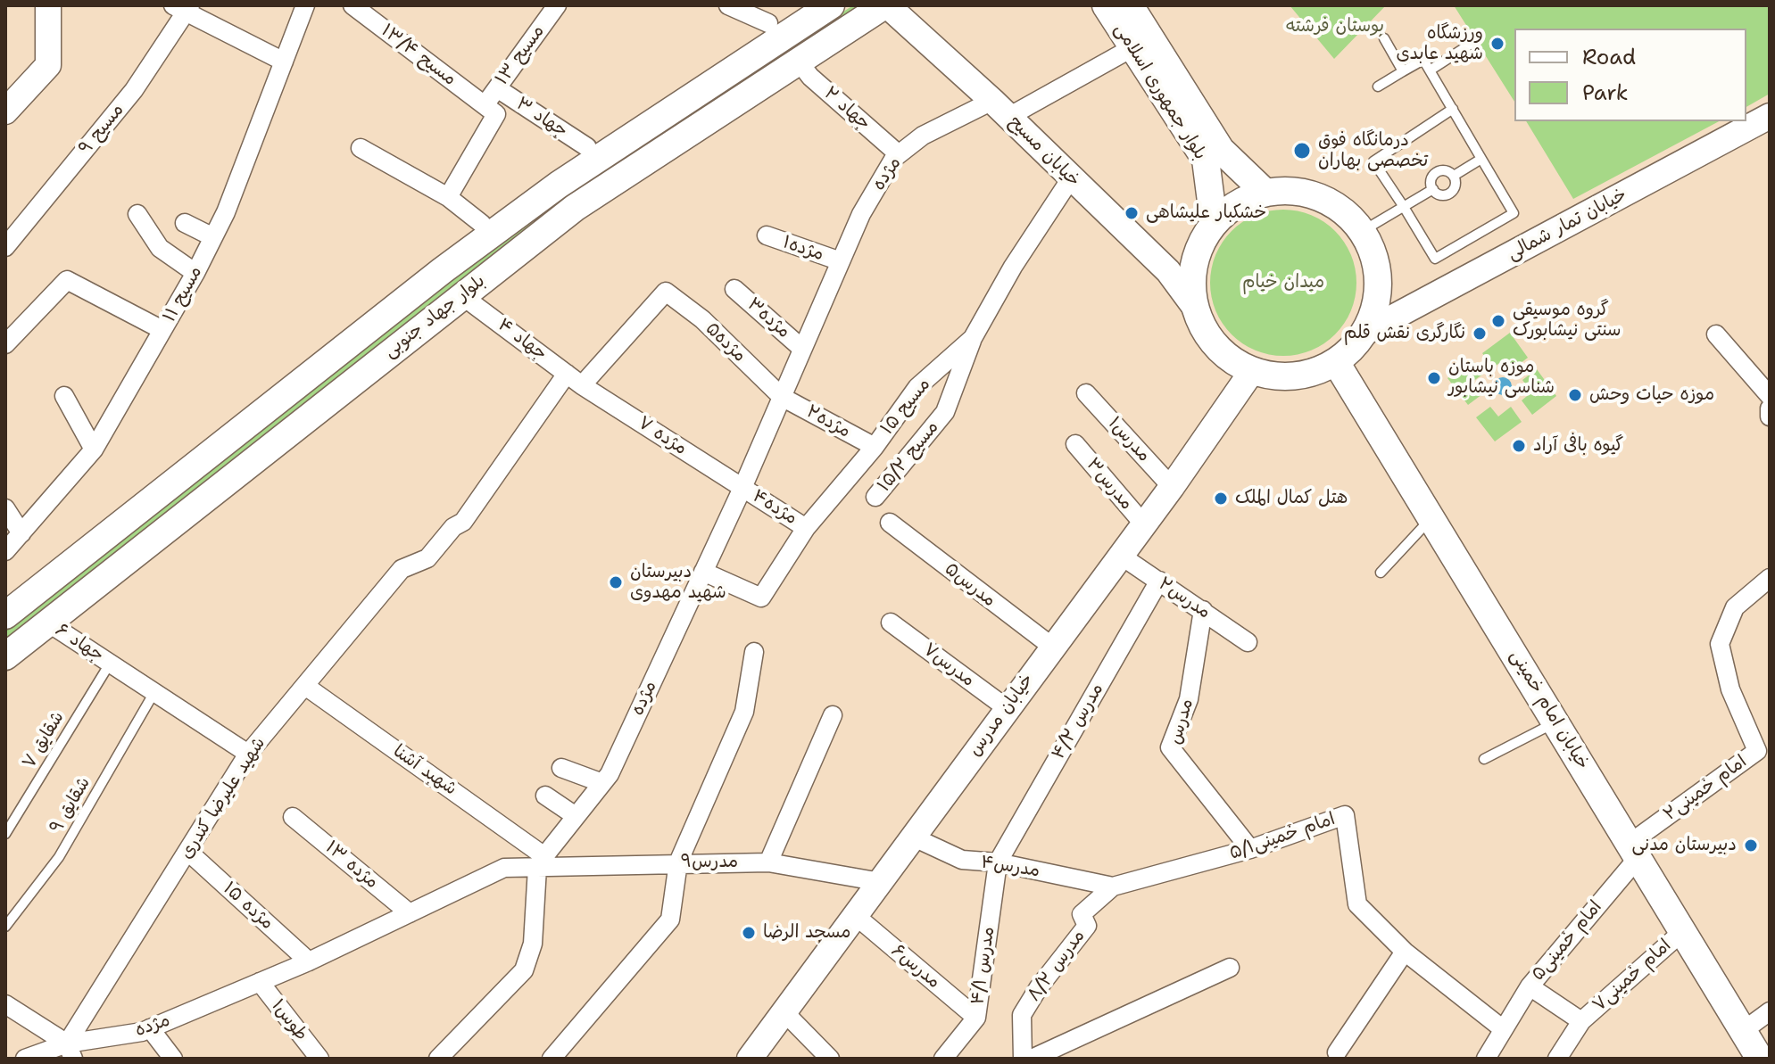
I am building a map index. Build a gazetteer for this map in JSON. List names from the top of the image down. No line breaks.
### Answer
{"streets":{"main road":["بلوار جمهوری اسلامی","خیابان مسیح","خیابان تمار شمالی","بلوار جهاد جنوبی","خیابان امام خمینی","خیابان مدرس"],"street":["مسیح ۱۳/۴","مسیح ۱۳","جهاد ۲","جهاد ۳","مسیح ۹","مژده","مژده۱","مسیح ۱۱","مژده۳","جهاد ۴","مژده۵","مسیح ۱۵","مژده۲","مژده ۷","مدرس۱","مسیح ۱۵/۲","مدرس۳","مژده۴","مدرس۵","مدرس۲","جهاد ۶","مدرس۷","مدرس ۴/۲","مدرس","شهبد آشنا","امام خمینی۲","شهید علیرضا کندری","امام خمینی۵/۱","مدرس۹","مژده ۱۳","مدرس۴","مژده ۱۵","امام خمینی۵","مدرس ۴/۱","مدرس ۸/۲","مدرس۶","امام خمینی۷","طوس۱"],"lane":["شقایق ۷","شقایق ۹"]},"crossings":[["مسیح ۱۳/۴","مسیح ۱۳"],["مسیح ۱۳","جهاد ۳"],["بلوار جمهوری اسلامی","خیابان مسیح"],["بلوار جمهوری اسلامی","مژده"],["بلوار جمهوری اسلامی","خیابان تمار شمالی"],["بلوار جمهوری اسلامی","خیابان امام خمینی"],["بلوار جمهوری اسلامی","خیابان مدرس"],["جهاد ۲","مژده"],["جهاد ۲","بلوار جهاد جنوبی"],["خیابان مسیح","مژده"],["خیابان مسیح","خیابان تمار شمالی"],["خیابان مسیح","بلوار جهاد جنوبی"],["خیابان مسیح","مسیح ۱۵"],["خیابان مسیح","خیابان امام خمینی"],["خیابان مسیح","خیابان مدرس"],["مژده","مژده۱"],["مژده","مژده۳"],["مژده","مژده۵"],["مژده","مسیح ۱۵"],["مژده","مژده۲"],["مژده","مژده ۷"],["مژده","مژده۴"],["مژده","شهبد آشنا"],["مژده","شهید علیرضا کندری"],["مژده","مدرس۹"],["مژده","مژده ۱۳"],["مژده","مژده ۱۵"],["مژده","طوس۱"],["خیابان تمار شمالی","خیابان امام خمینی"],["خیابان تمار شمالی","خیابان مدرس"],["بلوار جهاد جنوبی","جهاد ۴"],["بلوار جهاد جنوبی","جهاد ۶"],["جهاد ۴","مژده۵"],["جهاد ۴","مژده ۷"],["جهاد ۴","شهید علیرضا کندری"],["مژده۵","مژده۲"],["مژده۵","مژده ۷"],["مسیح ۱۵","مژده۲"],["مسیح ۱۵","مسیح ۱۵/۲"],["مسیح ۱۵","مژده۴"],["مژده ۷","مژده۴"],["مدرس۱","خیابان مدرس"],["مدرس۳","خیابان مدرس"],["مدرس۵","خیابان مدرس"],["مدرس۲","خیابان مدرس"],["مدرس۲","مدرس ۴/۲"],["مدرس۲","مدرس"],["جهاد ۶","شقایق ۷"],["جهاد ۶","شهید علیرضا کندری"],["جهاد ۶","شقایق ۹"],["مدرس۷","خیابان مدرس"],["خیابان امام خمینی","خیابان مدرس"],["خیابان امام خمینی","امام خمینی۲"],["خیابان امام خمینی","امام خمینی۵"],["خیابان امام خمینی","امام خمینی۷"],["خیابان مدرس","مدرس۹"],["خیابان مدرس","مدرس۴"],["خیابان مدرس","مدرس۶"],["مدرس ۴/۲","مدرس۴"],["مدرس ۴/۲","مدرس ۴/۱"],["مدرس","امام خمینی۵/۱"],["شهبد آشنا","شهید علیرضا کندری"],["شهبد آشنا","مدرس۹"],["امام خمینی۲","امام خمینی۵"],["شهید علیرضا کندری","مژده ۱۵"],["امام خمینی۵/۱","مدرس۴"],["امام خمینی۵/۱","امام خمینی۵"],["امام خمینی۵/۱","مدرس ۸/۲"],["مدرس۴","مدرس ۴/۱"],["مدرس۴","مدرس ۸/۲"],["امام خمینی۵","امام خمینی۷"],["مدرس ۴/۱","مدرس۶"]],"parks":["بوستان فرشته","میدان خیام"],"places":["ورزشگاه شهید عابدی","درمانگاه فوق تخصصی بهاران","خشکبار علیشاهی","گروه موسیقی سنتی نیشابورک","نگارگری نقش قلم","موزه باستان شناسی نیشابور","موزه حیات وحش","گیوه بافی آراد","هتل کمال الملک","دبیرستان شهید مهدوی","دبیرستان مدنی","مسجد الرضا"],"legend":["Road","Park"]}
